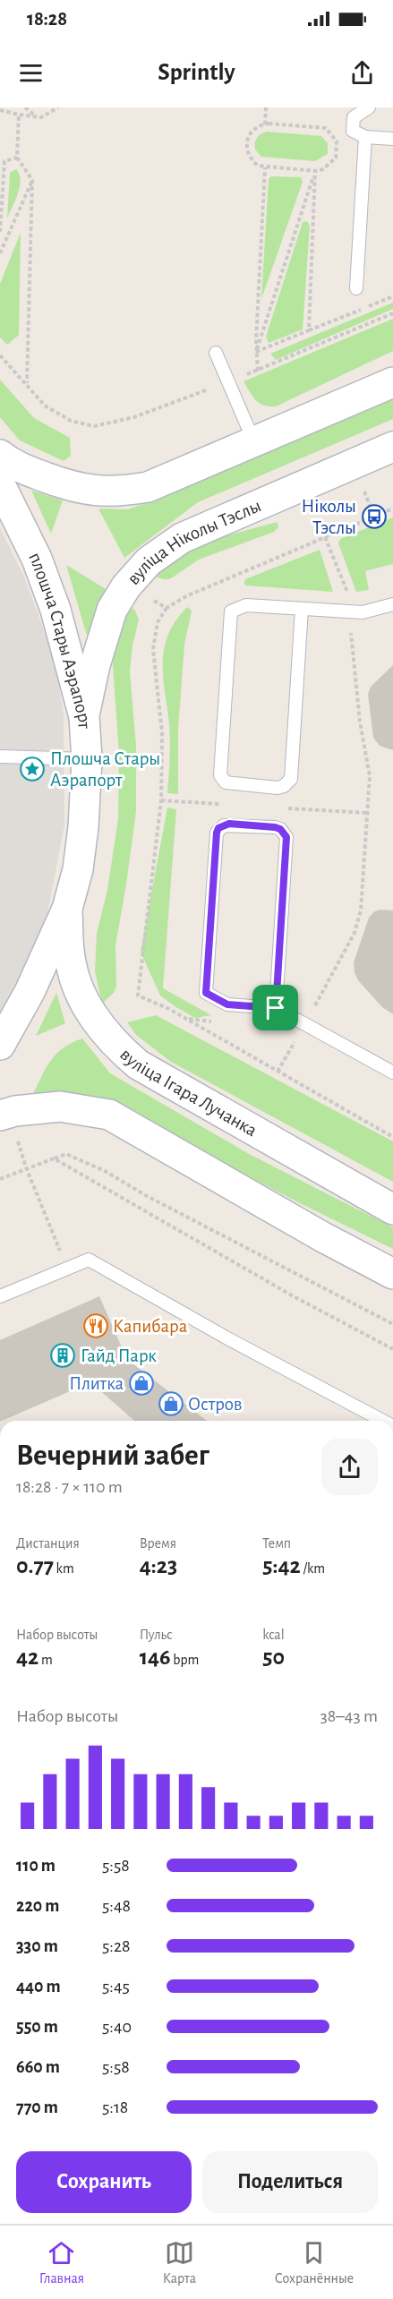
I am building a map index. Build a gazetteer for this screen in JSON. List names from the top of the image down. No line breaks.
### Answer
{"streets":{"main road":["вуліца Ніколы Тэслы","плошча Стары Аэрапорт","вуліца Ігара Лучанка"]},"crossings":[["вуліца Ніколы Тэслы","плошча Стары Аэрапорт"],["плошча Стары Аэрапорт","вуліца Ігара Лучанка"]],"places":{"bus stop":["Ніколы Тэслы"],"place":["Плошча Стары Аэрапорт"],"restaurant":["Капибара"],"building":["Гайд Парк"],"shop":["Плитка","Остров"]},"page":{"status":"18:28","header":"Sprintly","heading":["Вечерний забег","18:28 · 7 × 110 m"],"stats":[["Дистанция","0.77 km"],["Время","4:23"],["Темп","5:42 /km"],["Набор высоты","42 m"],["Пульс","146 bpm"],["kcal","50"]],"chart":["Набор высоты","38–43 m"],"list":[{"name":"110 m","note":"5:58"},{"name":"220 m","note":"5:48"},{"name":"330 m","note":"5:28"},{"name":"440 m","note":"5:45"},{"name":"550 m","note":"5:40"},{"name":"660 m","note":"5:58"},{"name":"770 m","note":"5:18"}],"buttons":["Сохранить","Поделиться"],"tabs":["Главная","Карта","Сохранённые"]}}
